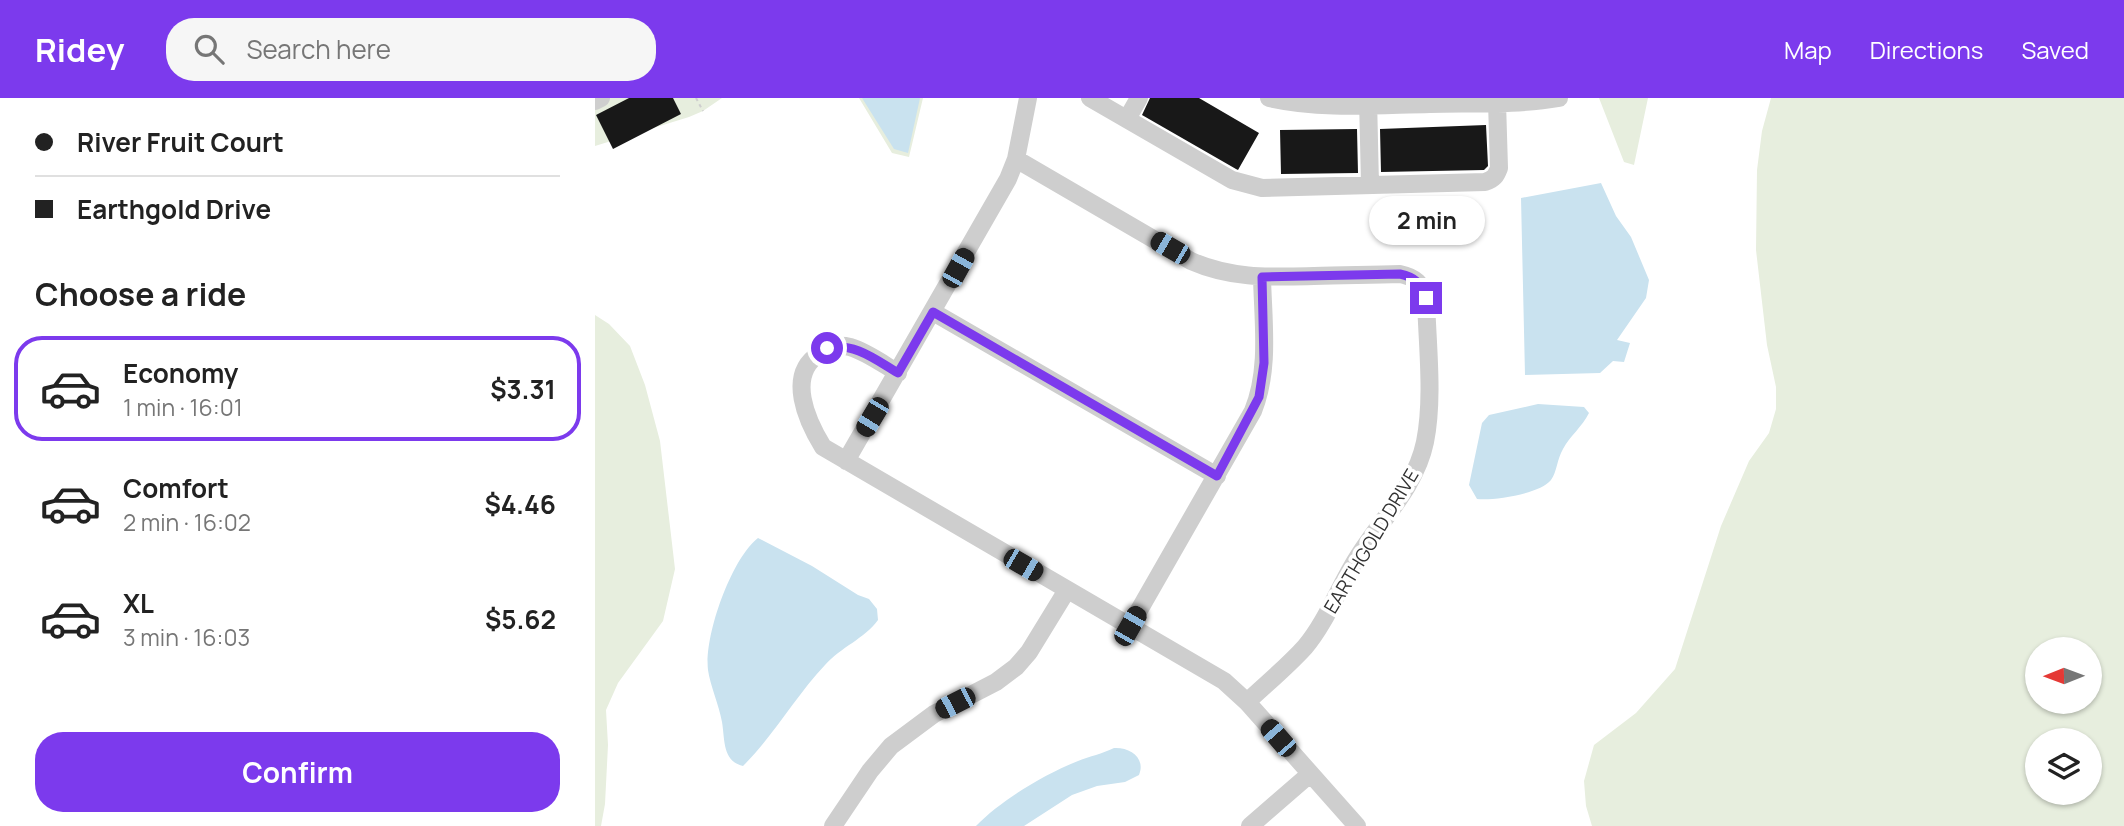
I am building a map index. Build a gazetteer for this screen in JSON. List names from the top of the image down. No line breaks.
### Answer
{"streets":{"street":["EARTHGOLD DRIVE"]},"north":"left","page":{"header":"Ridey","search":"Search here","nav":["Map","Directions","Saved"],"banner":["River Fruit Court","Earthgold Drive"],"bubble":"2 min","heading":"Choose a ride","list":[{"name":"Economy","note":"1 min · 16:01","value":"$3.31"},{"name":"Comfort","note":"2 min · 16:02","value":"$4.46"},{"name":"XL","note":"3 min · 16:03","value":"$5.62"}],"buttons":"Confirm"}}
